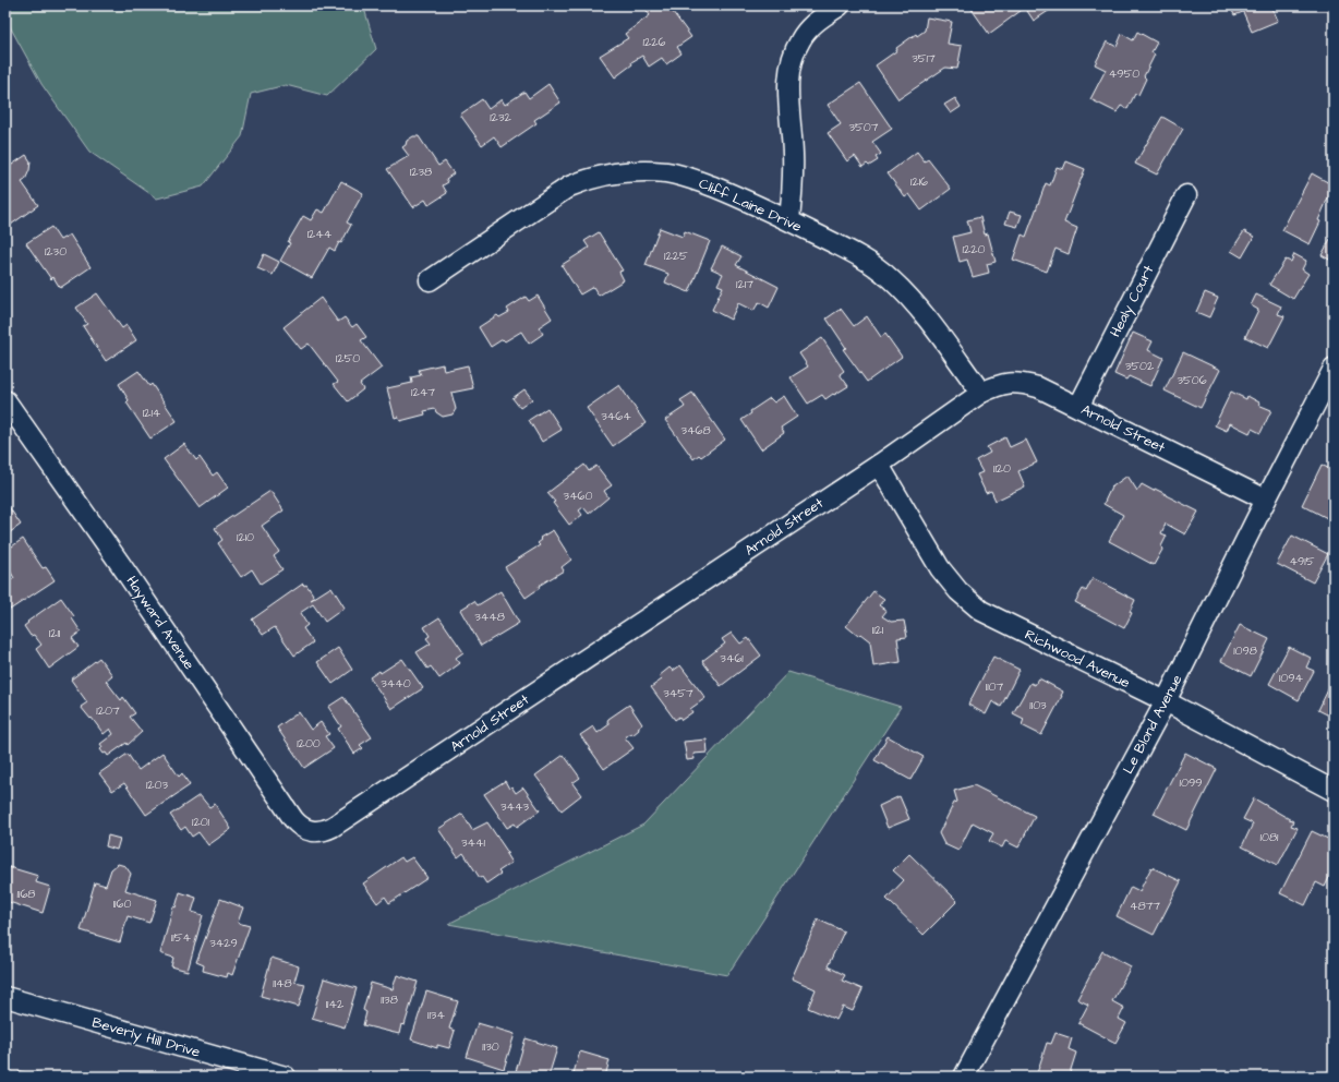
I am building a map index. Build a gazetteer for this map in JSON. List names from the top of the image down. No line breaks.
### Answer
{"streets":{"street":["Cliff Laine Drive","Healy Court","Arnold Street","Hayward Avenue","Richwood Avenue","Le Blond Avenue","Beverly Hill Drive"]},"crossings":[["Cliff Laine Drive","Arnold Street"],["Healy Court","Arnold Street"],["Arnold Street","Hayward Avenue"],["Arnold Street","Richwood Avenue"],["Arnold Street","Le Blond Avenue"],["Richwood Avenue","Le Blond Avenue"]],"house_numbers":["1226","3517","4950","1232","3507","1238","1216","1244","1220","1230","1225","1217","1250","3502","3506","1247","1214","3464","3468","1120","3460","1210","4915","3448","1121","1211","1098","3461","1094","3440","1107","3457","1103","1207","1200","1099","1203","3443","1201","1081","3441","1168","1160","4877","1154","3429","1148","1138","1142","1134","1130"]}
